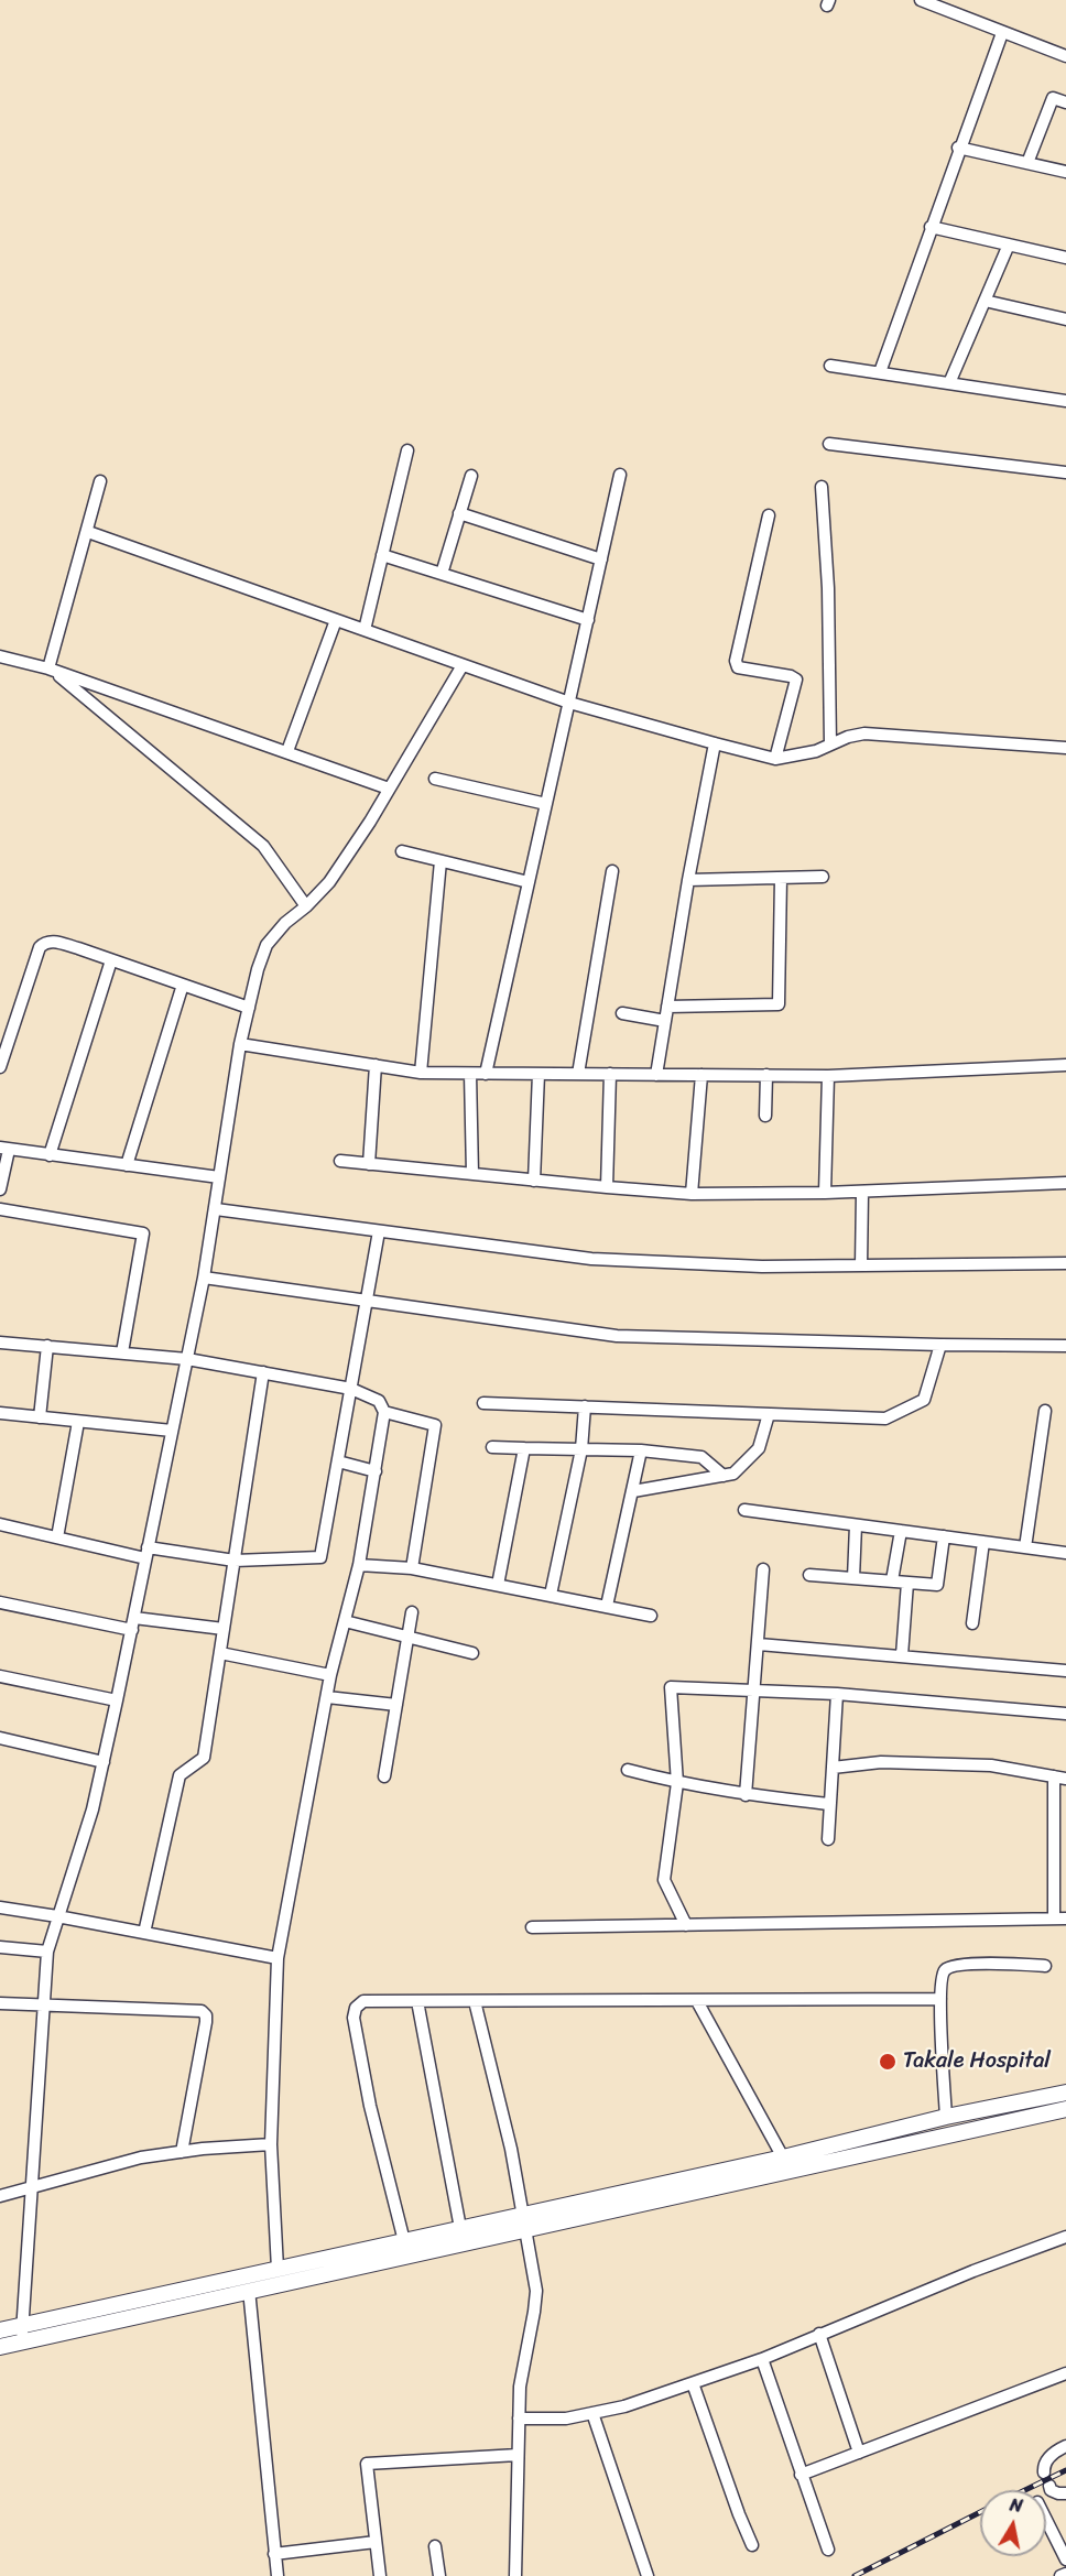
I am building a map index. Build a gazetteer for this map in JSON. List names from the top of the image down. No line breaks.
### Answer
{"places":["Takale Hospital"],"north":"top"}
